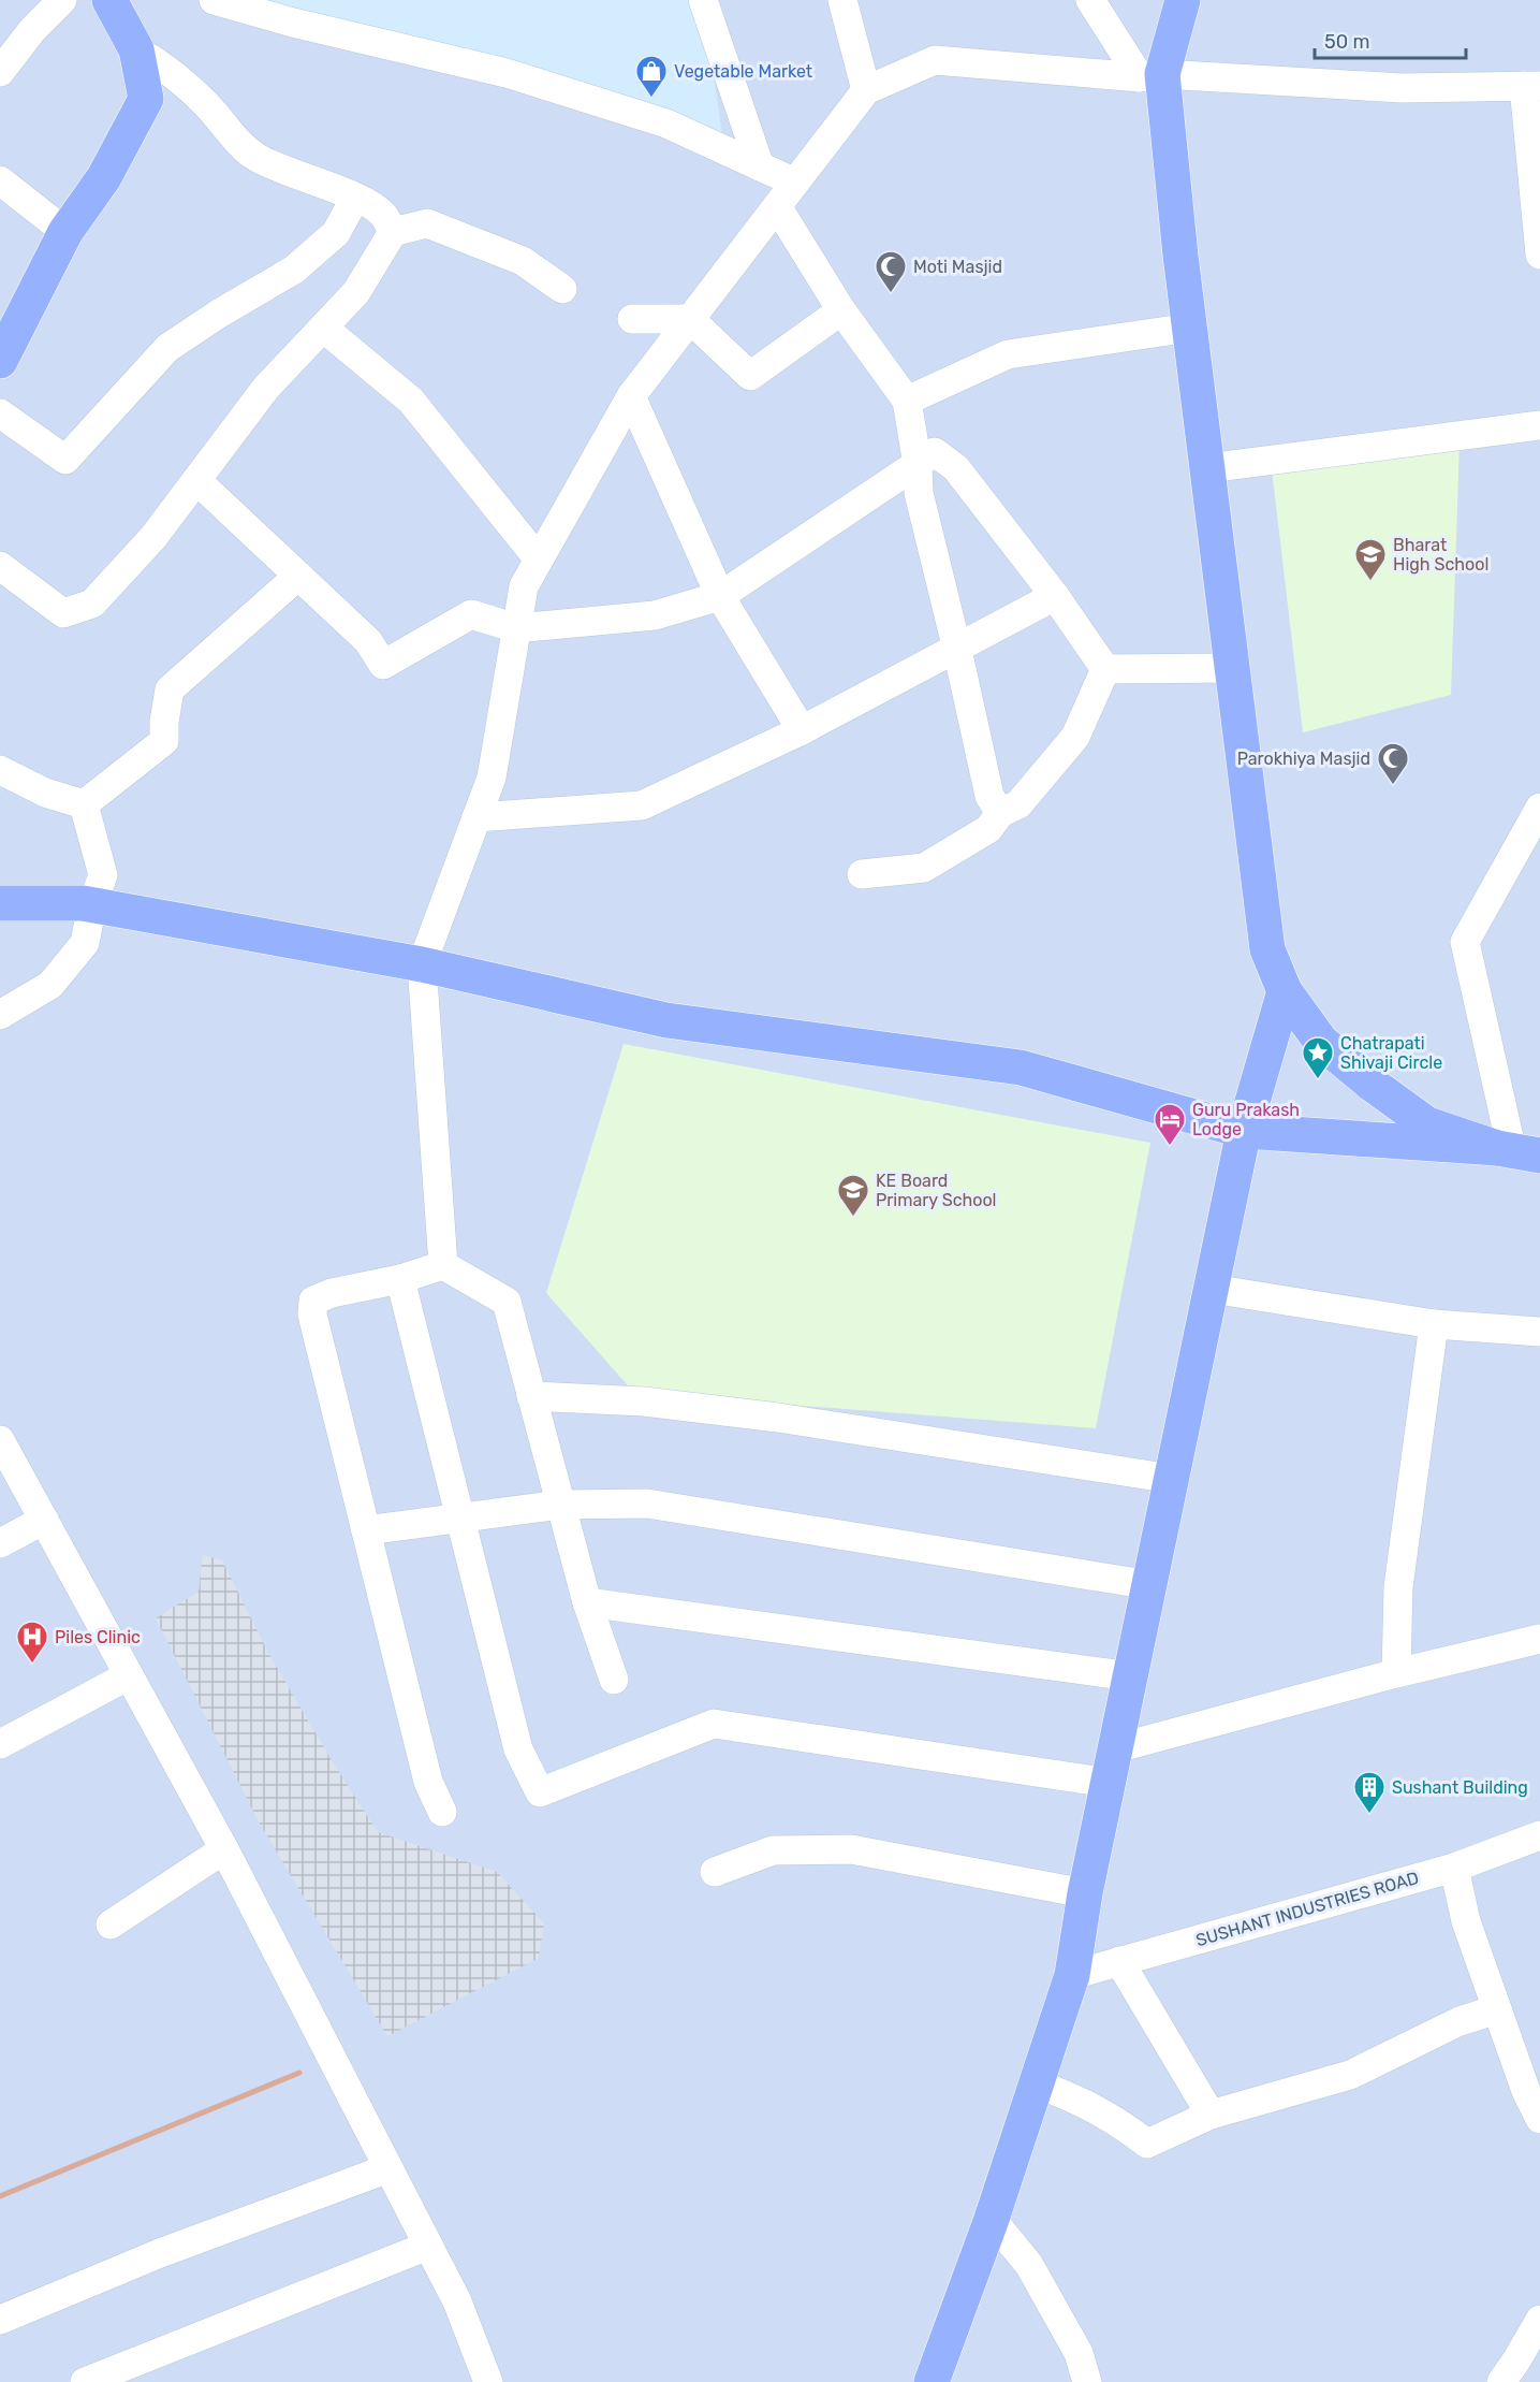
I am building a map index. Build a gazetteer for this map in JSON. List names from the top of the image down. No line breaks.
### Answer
{"streets":{"street":["SUSHANT INDUSTRIES ROAD"]},"places":{"shop":["Vegetable Market"],"mosque":["Moti Masjid","Parokhiya Masjid"],"school or university":["Bharat High School","KE Board Primary School"],"place":["Chatrapati Shivaji Circle"],"hotel":["Guru Prakash Lodge"],"hospital":["Piles Clinic"],"building":["Sushant Building"]},"scale_bar":"50 m"}
